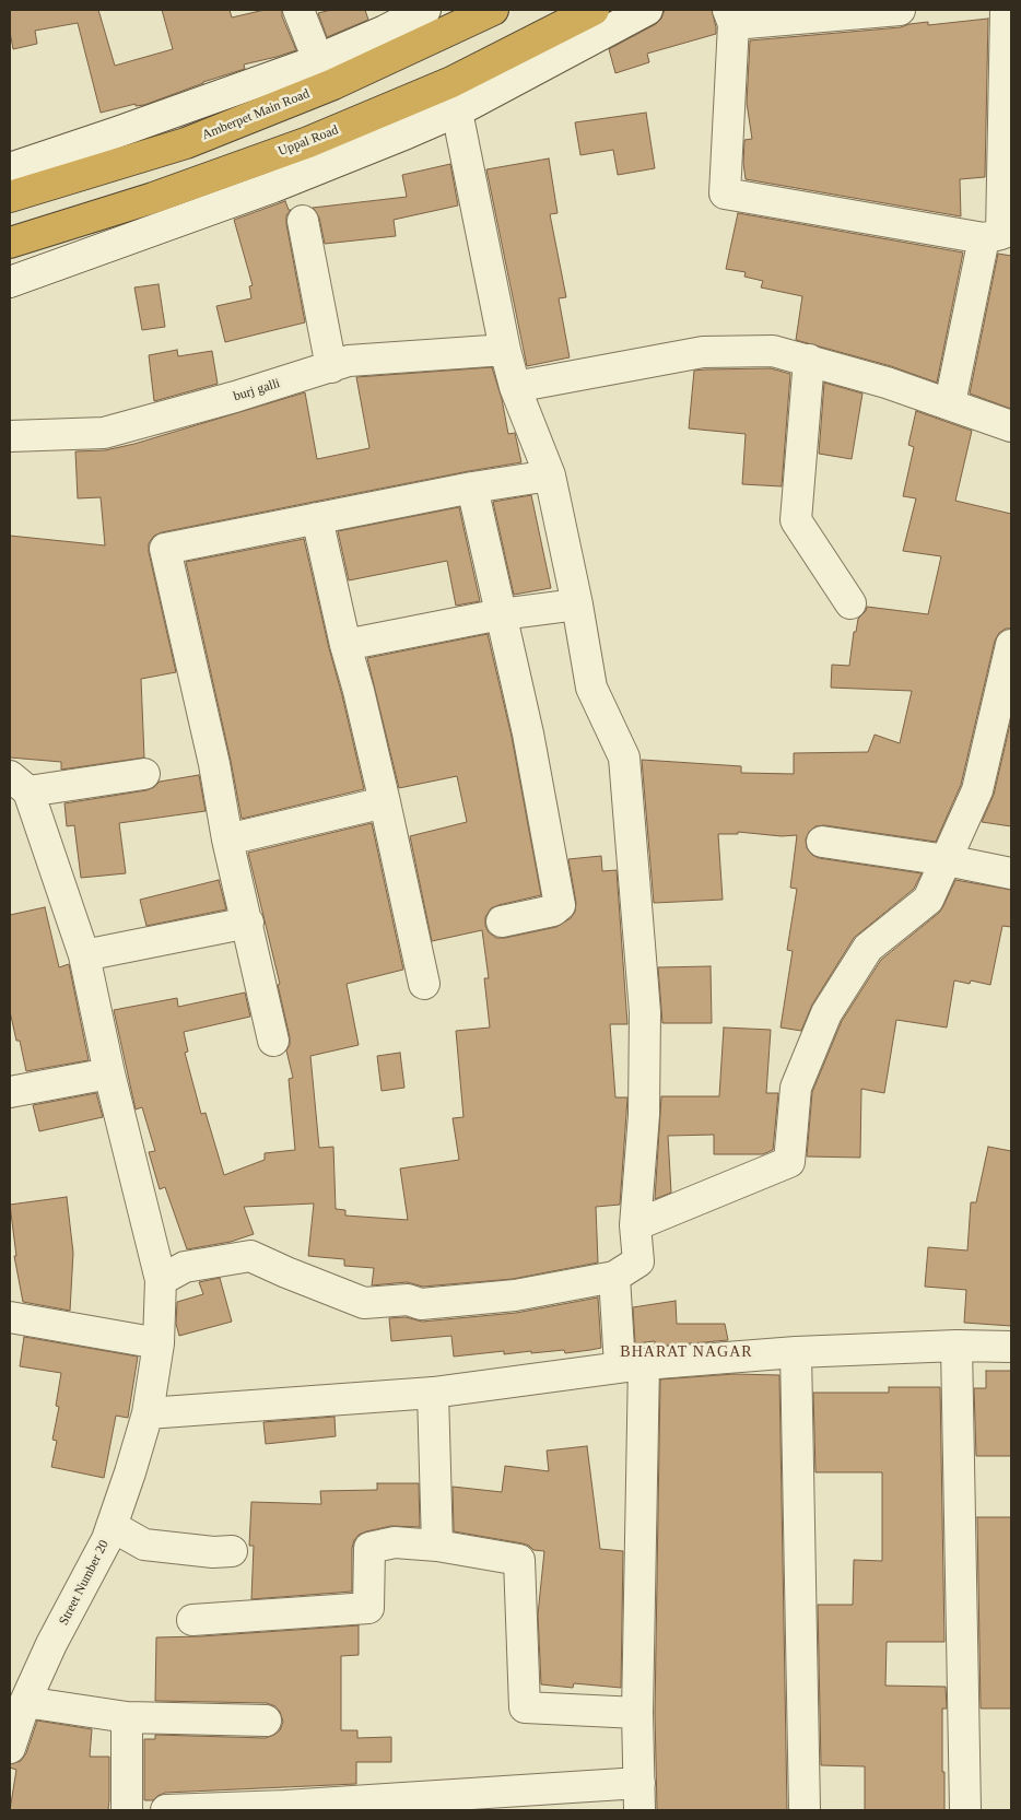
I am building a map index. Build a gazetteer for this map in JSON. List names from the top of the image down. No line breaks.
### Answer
{"streets":{"highway":["Amberpet Main Road","Uppal Road"],"street":["burj galli","Street Number 20"]},"districts":["BHARAT NAGAR"]}
